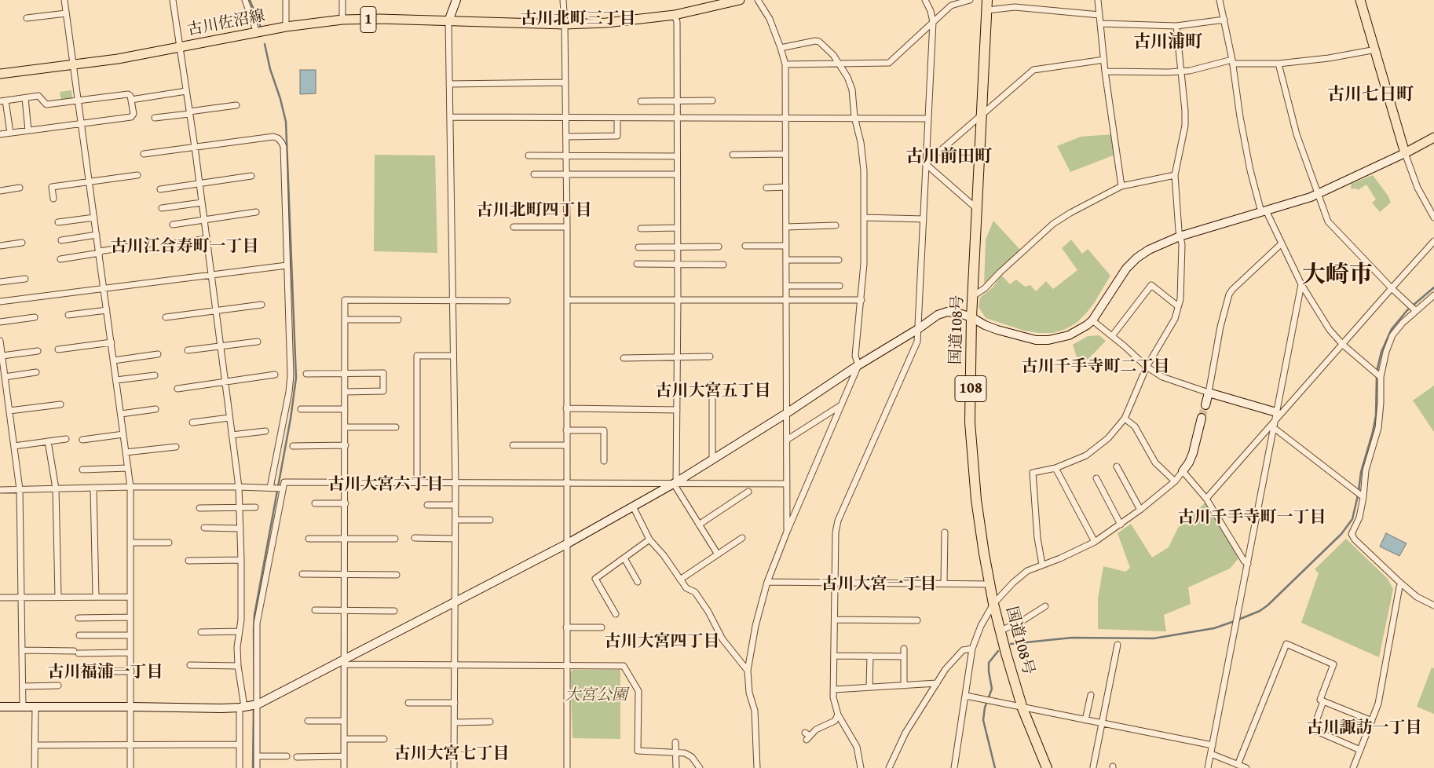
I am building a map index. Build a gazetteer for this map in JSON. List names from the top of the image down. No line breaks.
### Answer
{"streets":{"highway":["国道108号","108"],"main road":["1","古川佐沼線"]},"districts":["古川北町三丁目","古川浦町","古川七日町","古川前田町","古川北町四丁目","古川江合寿町一丁目","大崎市","古川千手寺町二丁目","古川大宮五丁目","古川大宮六丁目","古川千手寺町一丁目","古川大宮一丁目","古川大宮四丁目","古川福浦一丁目","古川諏訪一丁目","古川大宮七丁目"],"parks":["大宮公園"]}
